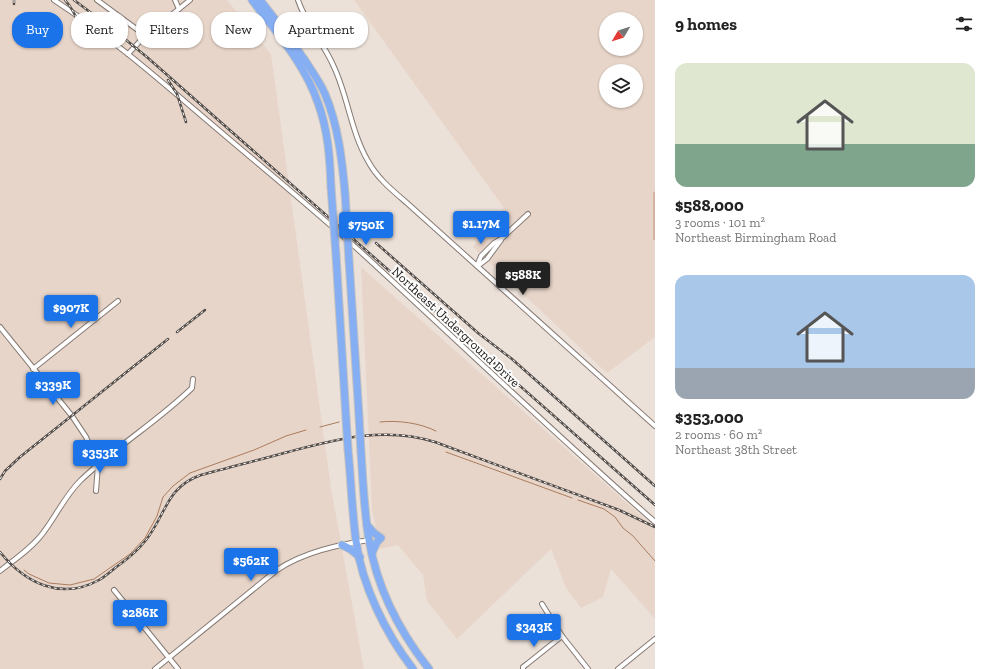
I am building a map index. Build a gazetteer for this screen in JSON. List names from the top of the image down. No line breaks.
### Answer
{"streets":{"street":["Northeast Underground Drive"]},"north":"bottom left","page":{"heading":"9 homes","chip":["Buy","Rent","Filters","New","Apartment"],"list":[{"name":"$588,000","note":"3 rooms · 101 m² · Northeast Birmingham Road"},{"name":"$353,000","note":"2 rooms · 60 m² · Northeast 38th Street"}],"price":["$1.17M","$750K","$588K","$907K","$339K","$353K","$562K","$286K","$343K"]}}
